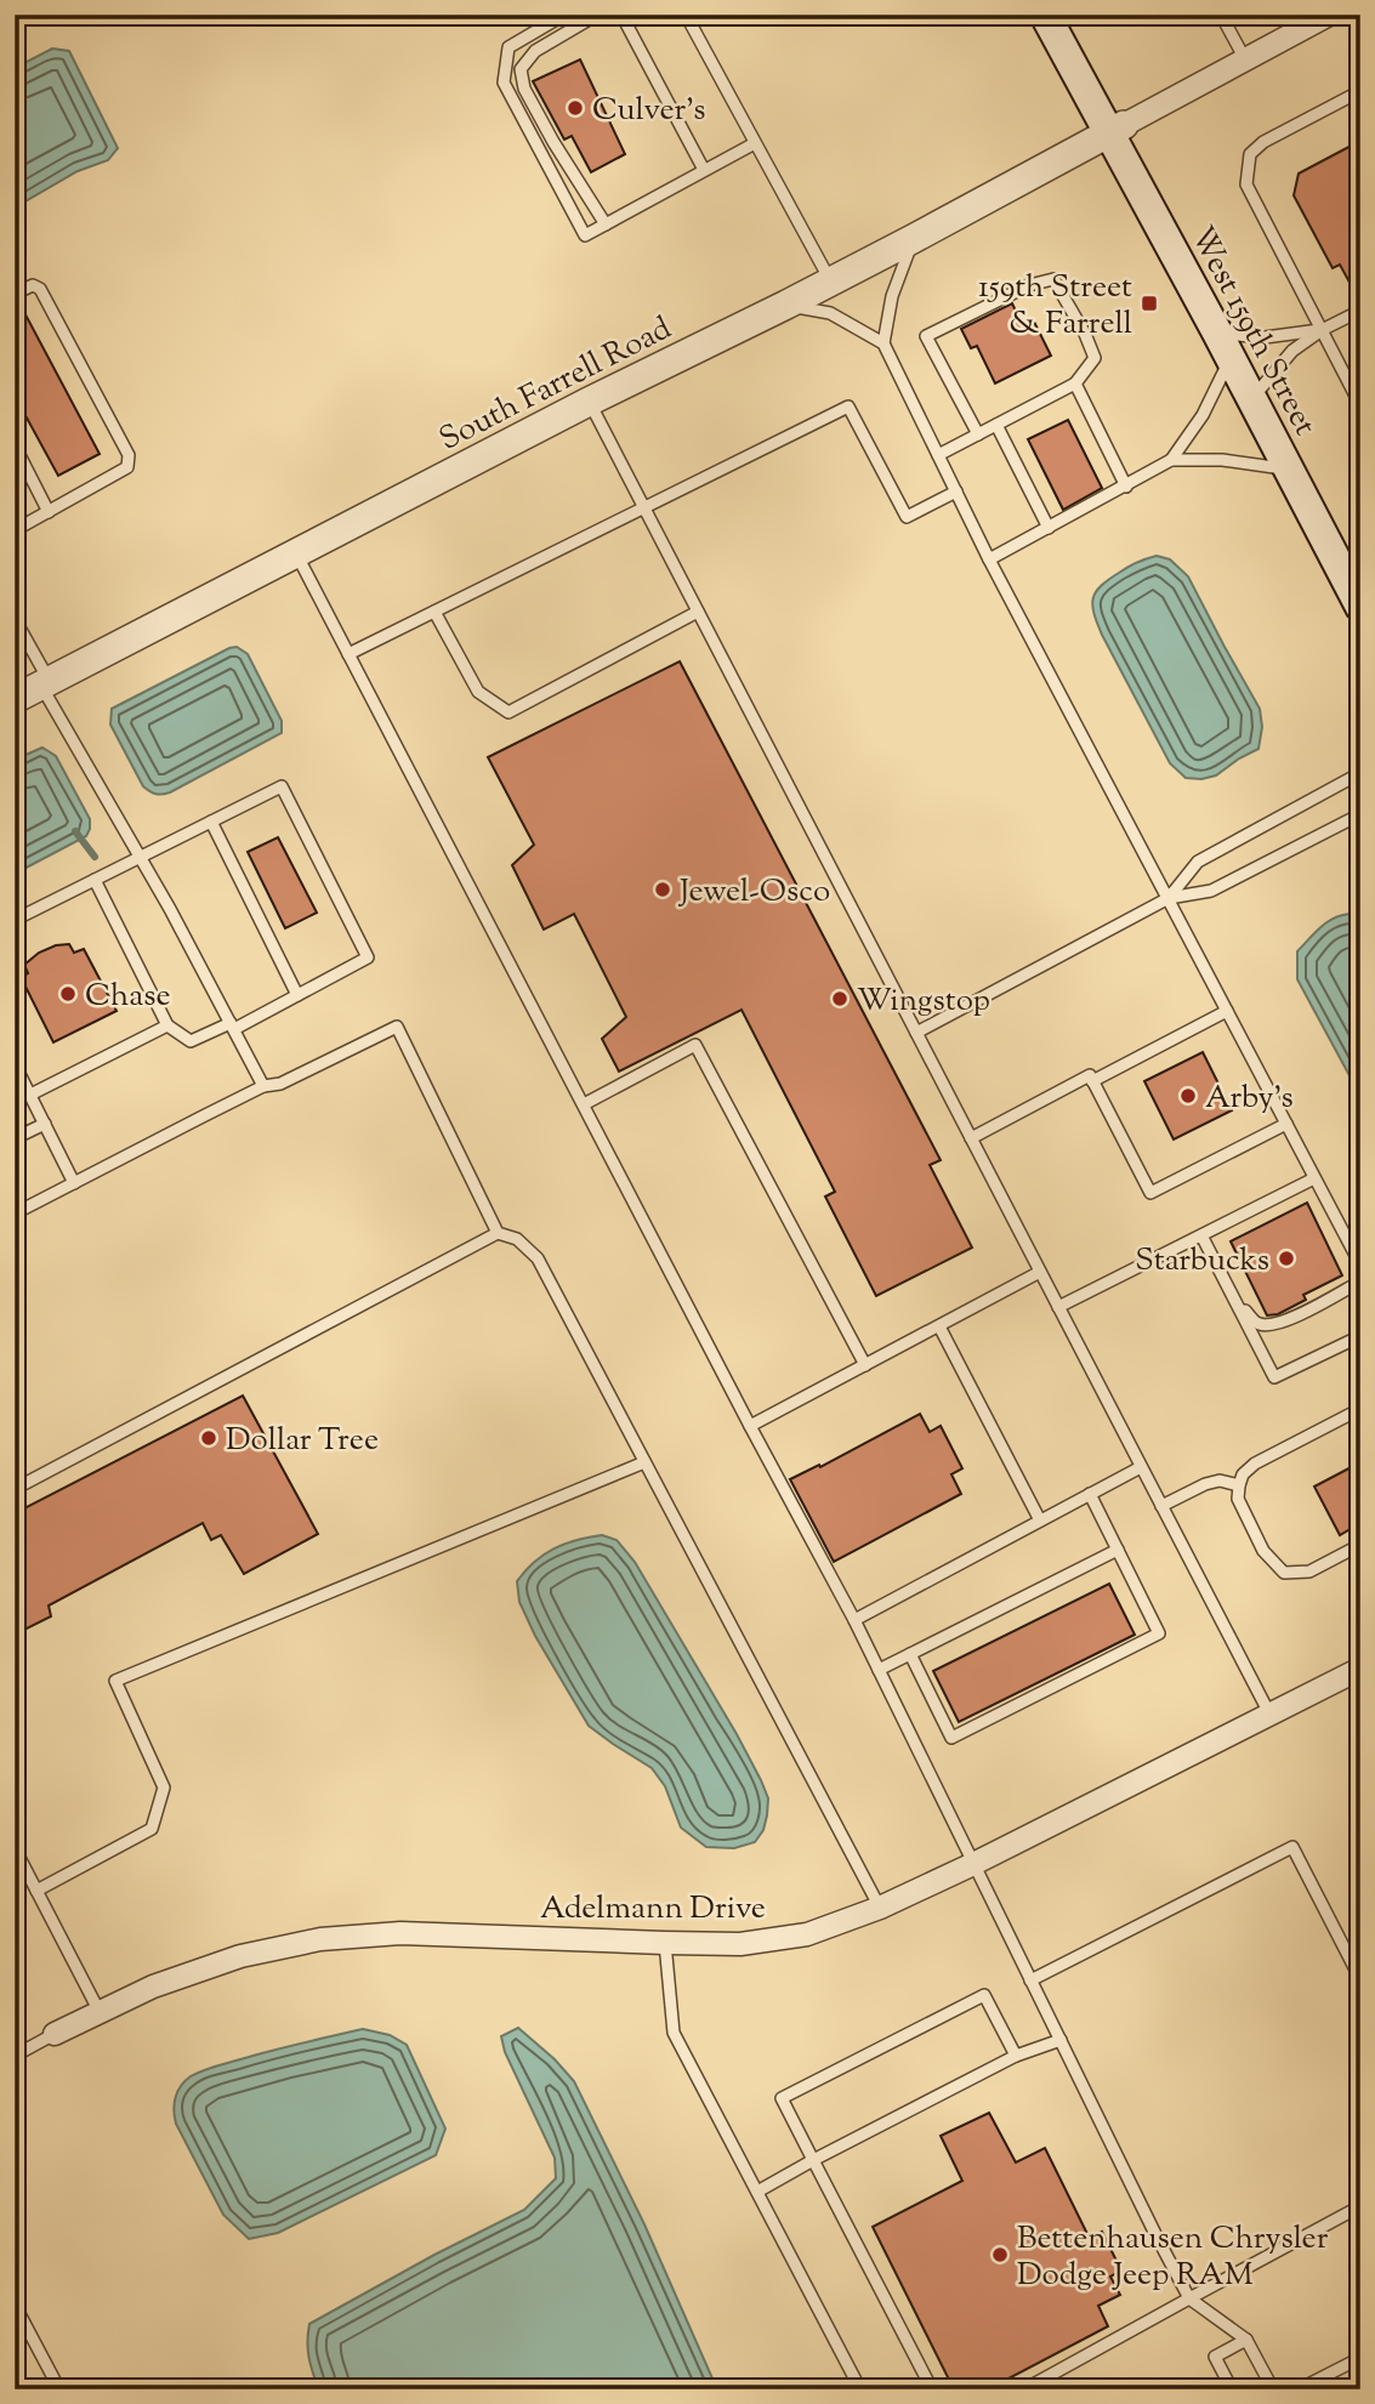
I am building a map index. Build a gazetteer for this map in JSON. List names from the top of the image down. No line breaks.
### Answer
{"streets":{"main road":["West 159th Street"],"street":["South Farrell Road","Adelmann Drive"]},"crossings":[["West 159th Street","South Farrell Road"]],"places":{"other":["Culver's","Jewel-Osco","Chase","Wingstop","Arby's","Starbucks","Dollar Tree","Bettenhausen Chrysler Dodge Jeep RAM"],"transit":["159th Street & Farrell"]}}
